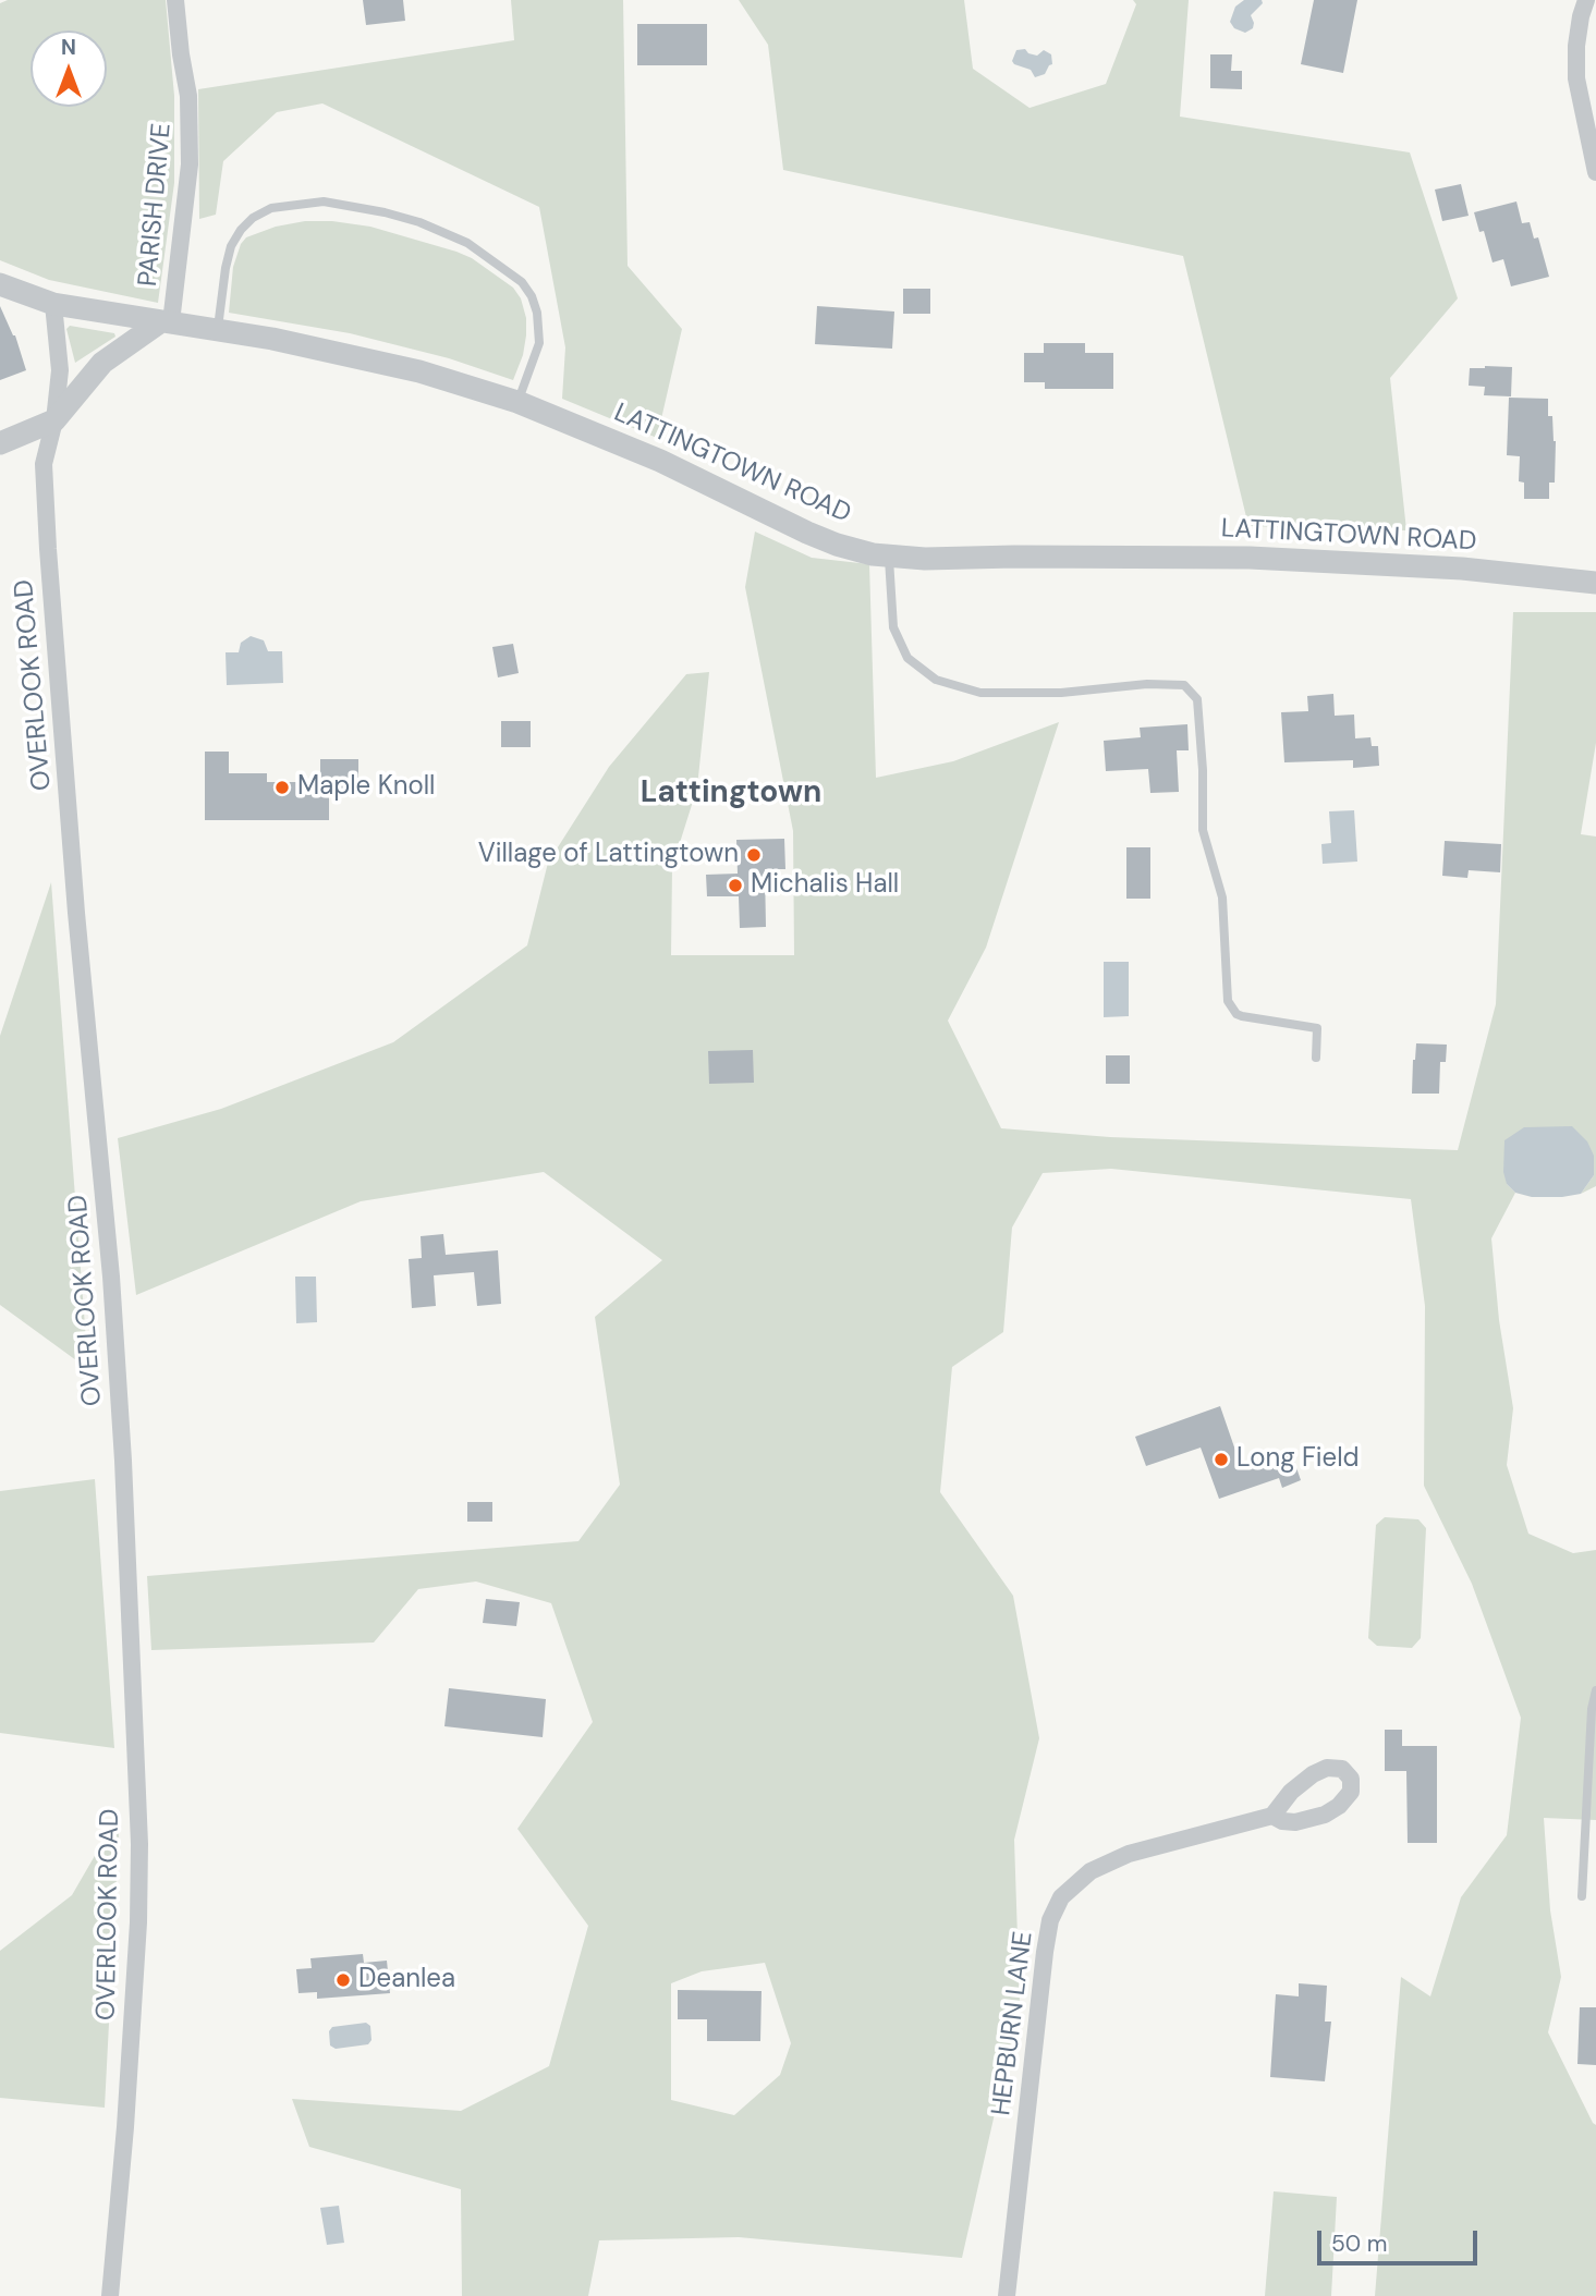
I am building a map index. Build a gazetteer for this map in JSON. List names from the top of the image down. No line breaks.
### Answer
{"streets":{"street":["PARISH DRIVE","LATTINGTOWN ROAD","OVERLOOK ROAD","HEPBURN LANE"]},"crossings":[["PARISH DRIVE","LATTINGTOWN ROAD"],["LATTINGTOWN ROAD","OVERLOOK ROAD"]],"districts":["Lattingtown"],"places":["Maple Knoll","Village of Lattingtown","Michalis Hall","Long Field","Deanlea"],"scale_bar":"50 m","north":"top"}
